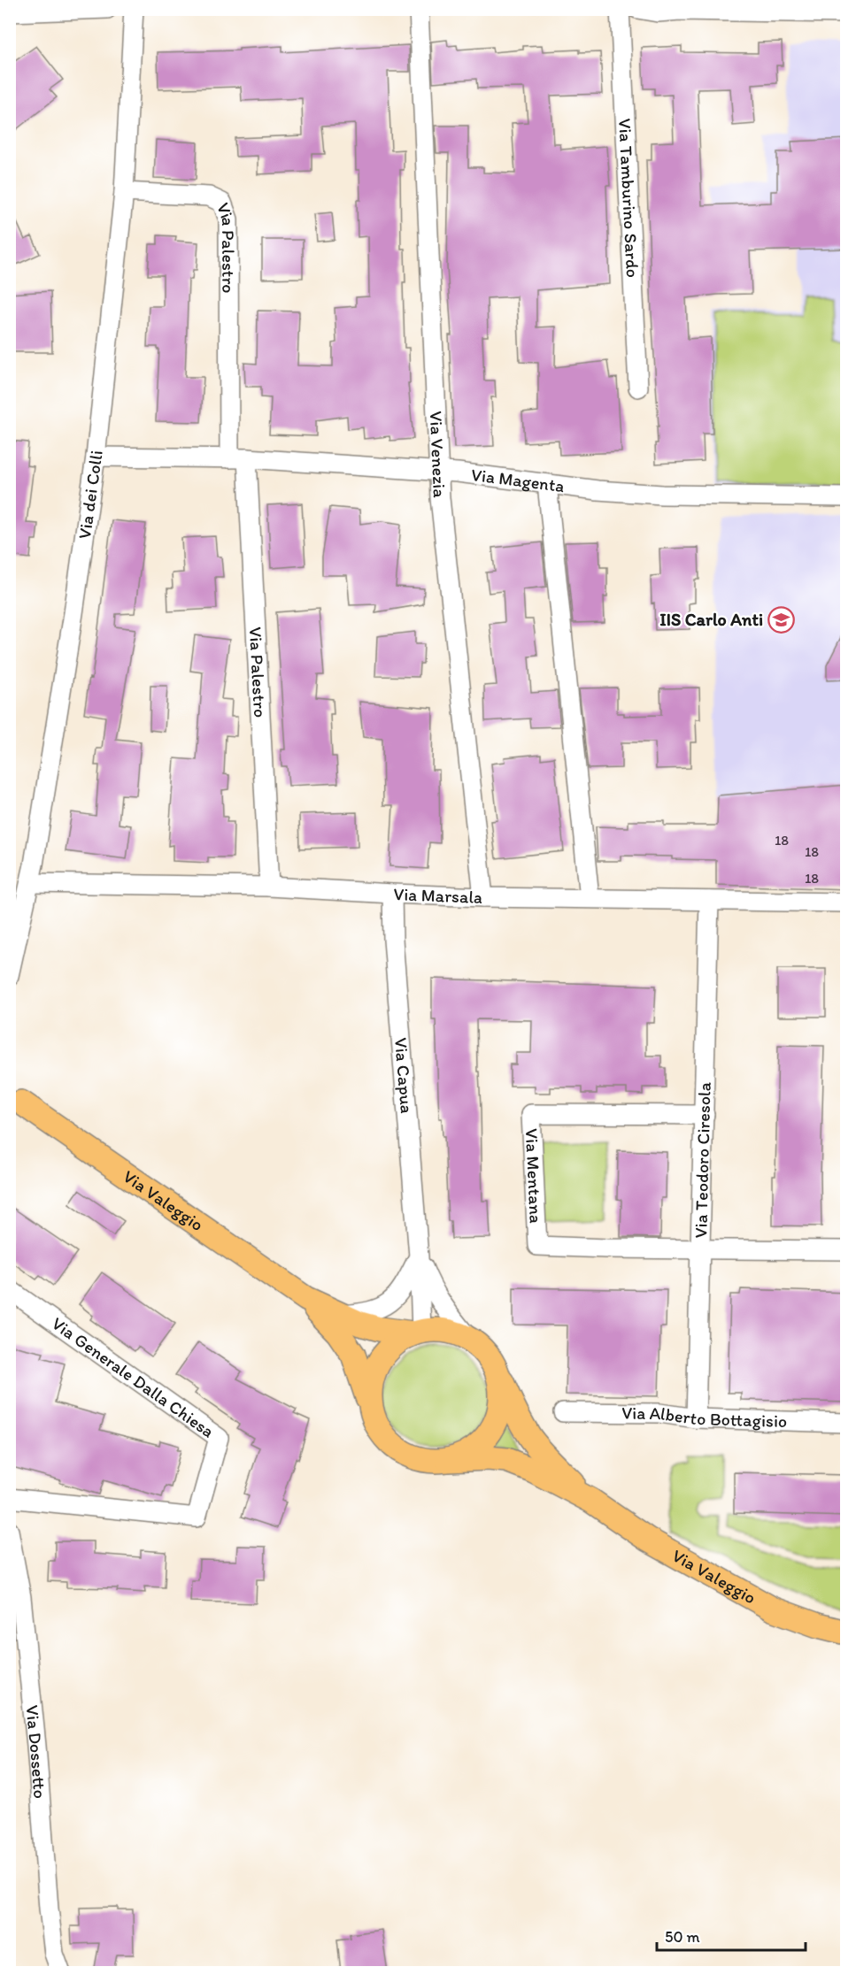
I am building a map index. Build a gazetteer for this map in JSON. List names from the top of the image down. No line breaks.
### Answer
{"streets":{"main road":["Via Valeggio"],"street":["Via Tamburino Sardo","Via Palestro","Via Venezia","Via Magenta","Via dei Colli","Via Marsala","Via Capua","Via Teodoro Ciresola","Via Mentana","Via Generale Dalla Chiesa","Via Alberto Bottagisio","Via Dossetto"]},"crossings":[["Via Palestro","Via Magenta"],["Via Palestro","Via dei Colli"],["Via Palestro","Via Marsala"],["Via Venezia","Via Magenta"],["Via Venezia","Via Marsala"],["Via Magenta","Via dei Colli"],["Via dei Colli","Via Marsala"],["Via Marsala","Via Capua"],["Via Marsala","Via Teodoro Ciresola"],["Via Capua","Via Valeggio"],["Via Teodoro Ciresola","Via Mentana"],["Via Teodoro Ciresola","Via Alberto Bottagisio"]],"places":{"school or university":["IIS Carlo Anti"]},"house_numbers":["18","18","18"],"scale_bar":"50 m"}
